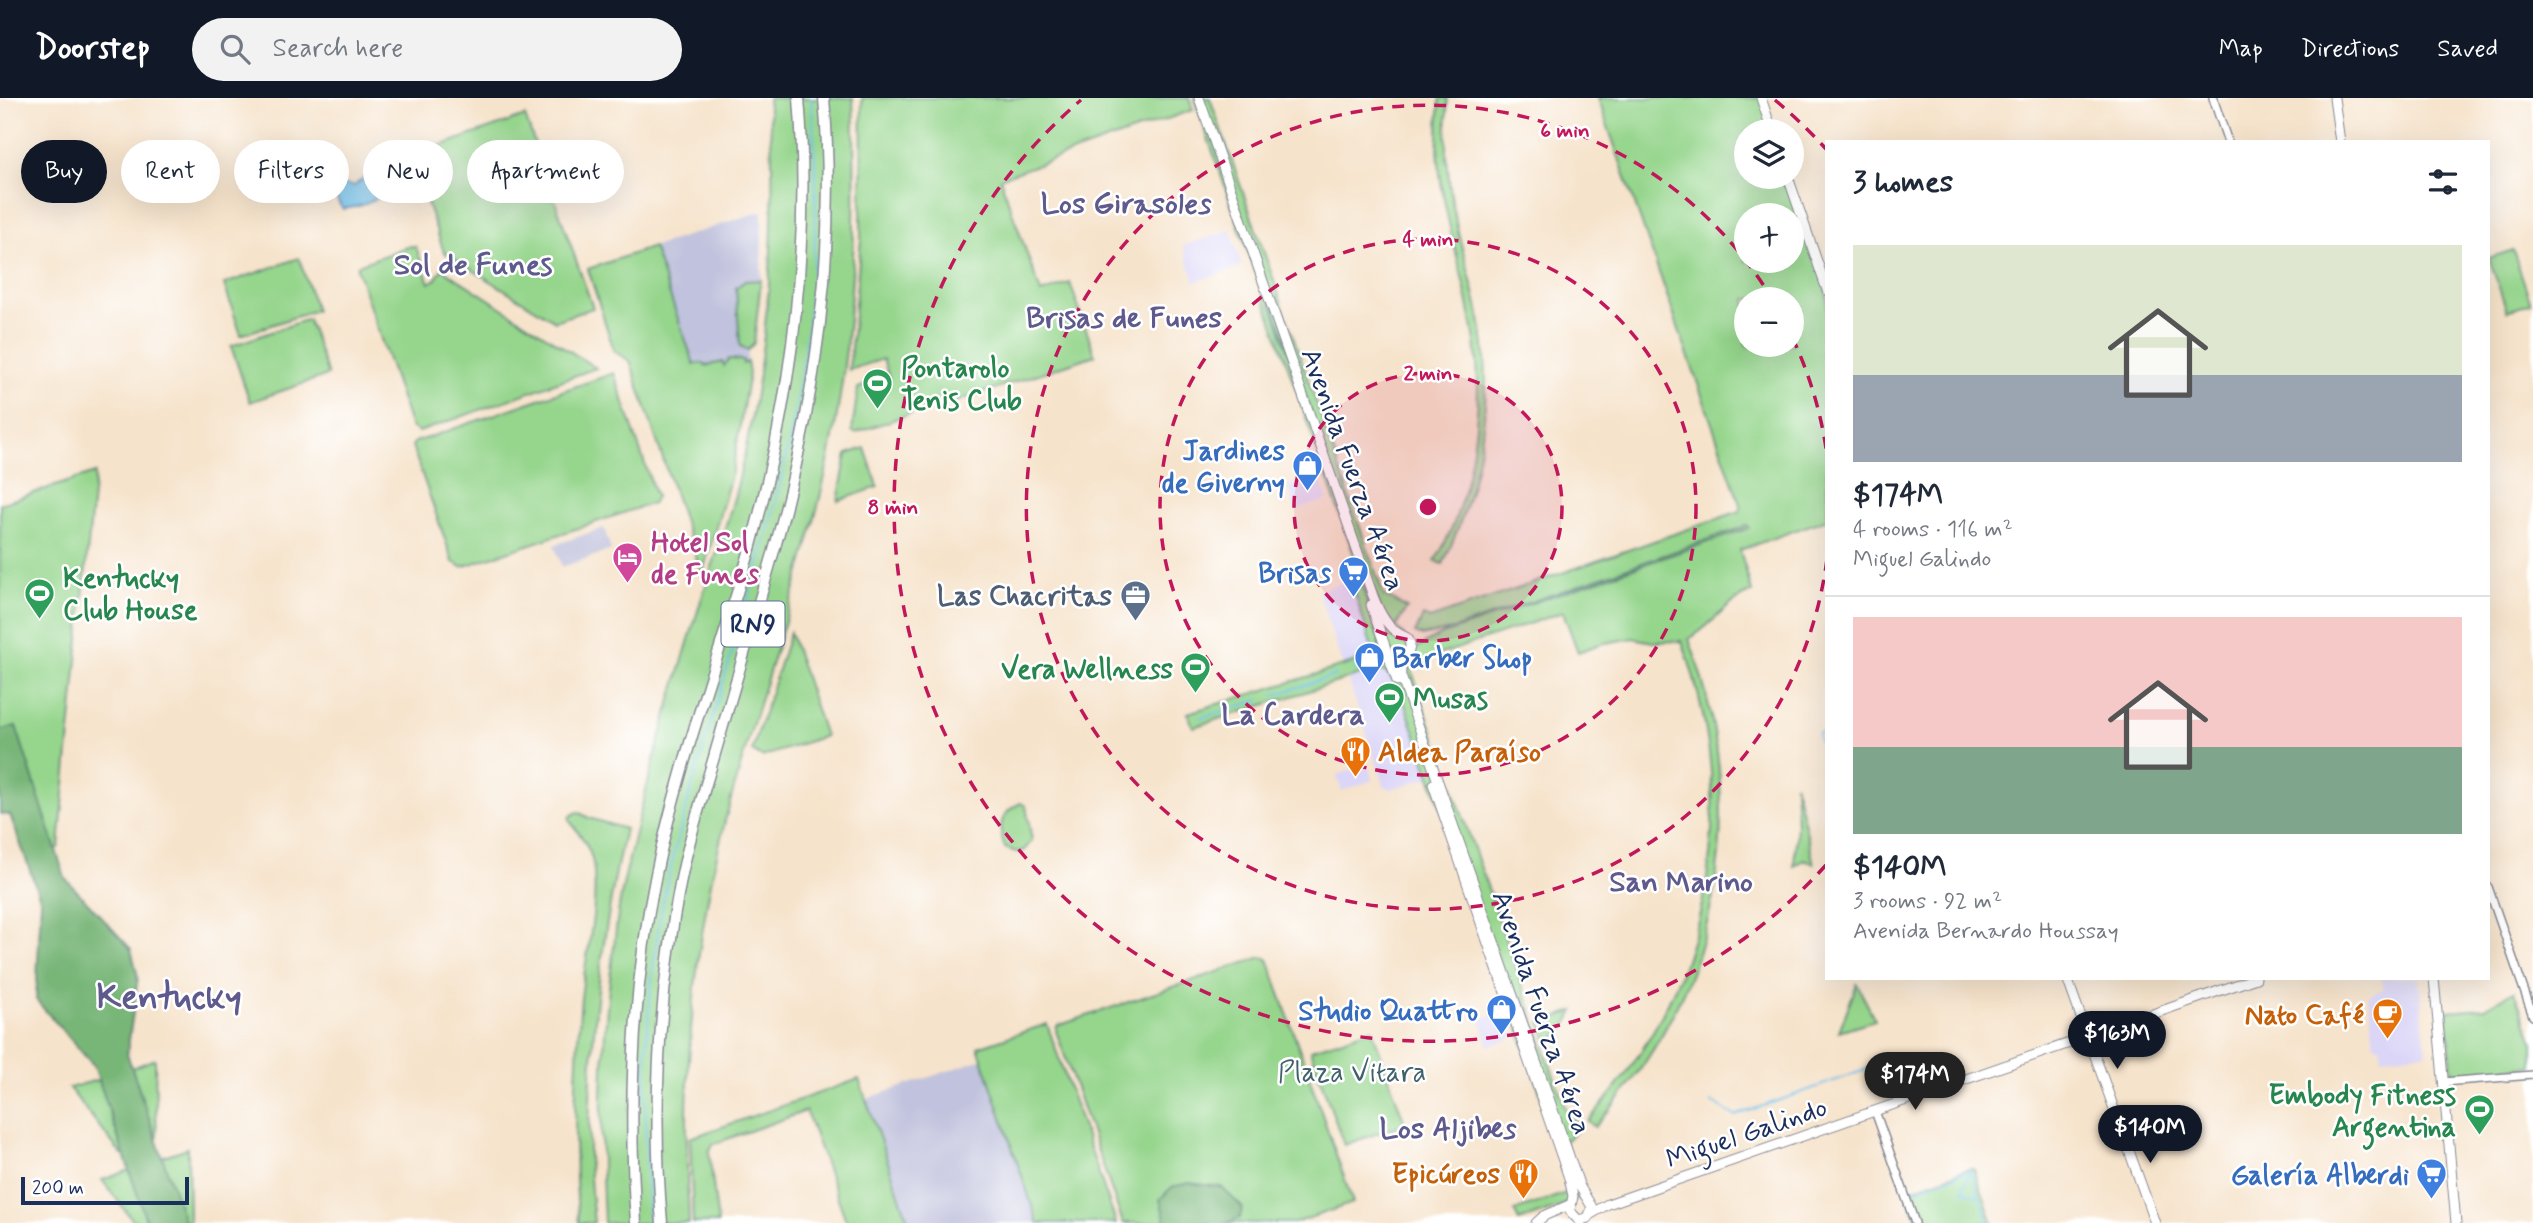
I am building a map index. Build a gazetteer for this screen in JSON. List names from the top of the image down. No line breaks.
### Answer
{"streets":{"highway":["RN9"],"main road":["Avenida Fuerza Aérea","Miguel Galindo"]},"crossings":[["Avenida Fuerza Aérea","Miguel Galindo"]],"districts":["Los Girasoles","Sol de Funes","Brisas de Funes","La Cardera","San Marino","Kentucky","Los Aljibes"],"parks":["Plaza Vitara"],"places":{"sports":["Pontarolo Tenis Club","Kentucky Club House","Vera Wellness","Musas","Embody Fitness Argentina"],"shop":["Jardines de Giverny","Barber Shop","Studio Quattro"],"hotel":["Hotel Sol de Funes"],"supermarket":["Brisas","Galería Alberdi"],"office":["Las Chacritas"],"restaurant":["Aldea Paraíso","Epicúreos"],"cafe":["Nato Café"]},"scale_bar":"200 m","page":{"header":"Doorstep","search":"Search here","nav":["Map","Directions","Saved"],"map_buttons":["+","−"],"chip":["Buy","Rent","Filters","New","Apartment"],"heading":"3 homes","list":[{"name":"$174M","note":"4 rooms · 116 m² · Miguel Galindo"},{"name":"$140M","note":"3 rooms · 92 m² · Avenida Bernardo Houssay"}],"price":["$163M","$174M","$140M"],"scale":"200 m"},"rings":["6 min","4 min","2 min","8 min"]}
